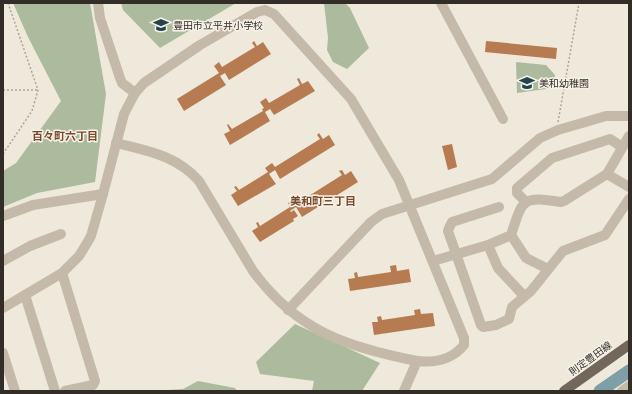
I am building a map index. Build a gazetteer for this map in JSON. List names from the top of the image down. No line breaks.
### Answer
{"streets":{"main road":["則定豊田線"]},"districts":["百々町六丁目","美和町三丁目"],"places":{"school or university":["豊田市立平井小学校","美和幼稚園"]}}
